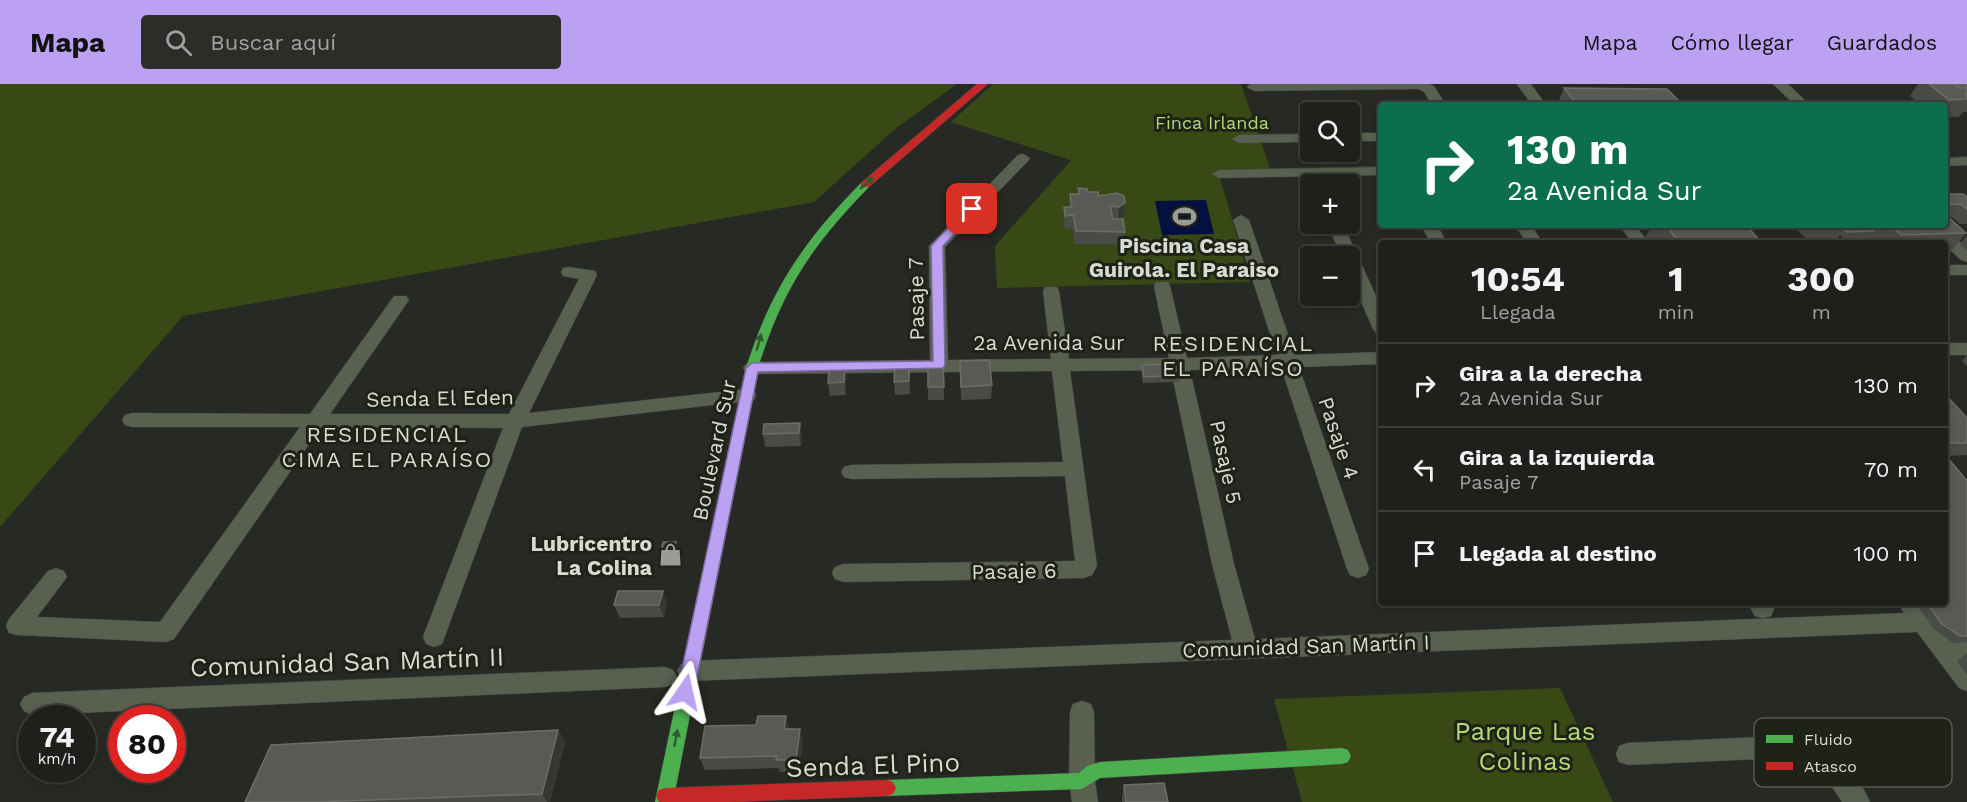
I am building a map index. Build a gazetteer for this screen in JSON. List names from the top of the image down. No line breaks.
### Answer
{"streets":{"main road":["Boulevard Sur","Senda El Pino"],"street":["Pasaje 7","2a Avenida Sur","Senda El Eden","Pasaje 4","Pasaje 5","Pasaje 6","Comunidad San Martín I","Comunidad San Martín II"]},"crossings":[["Pasaje 7","2a Avenida Sur"],["2a Avenida Sur","Pasaje 4"],["2a Avenida Sur","Boulevard Sur"],["2a Avenida Sur","Pasaje 5"],["2a Avenida Sur","Pasaje 6"],["Senda El Eden","Boulevard Sur"],["Boulevard Sur","Comunidad San Martín I"],["Boulevard Sur","Comunidad San Martín II"],["Boulevard Sur","Senda El Pino"],["Pasaje 5","Comunidad San Martín I"],["Comunidad San Martín I","Comunidad San Martín II"]],"one_way":["Boulevard Sur"],"districts":["RESIDENCIAL EL PARAÍSO","RESIDENCIAL CIMA EL PARAÍSO"],"parks":["Finca Irlanda","Parque Las Colinas"],"places":{"sports":["Piscina Casa Guirola. El Paraiso"],"shop":["Lubricentro La Colina"]},"legend":["Fluido","Atasco"],"page":{"header":"Mapa","search":"Buscar aquí","nav":["Mapa","Cómo llegar","Guardados"],"map_buttons":["+","−"],"turn":["130 m","2a Avenida Sur"],"eta":["10:54","Llegada","1","min","300","m"],"list":[{"name":"Gira a la derecha","note":"2a Avenida Sur","value":"130 m"},{"name":"Gira a la izquierda","note":"Pasaje 7","value":"70 m"},{"name":"Llegada al destino","value":"100 m"}],"speed":"74 km/h","limit":"80"}}
